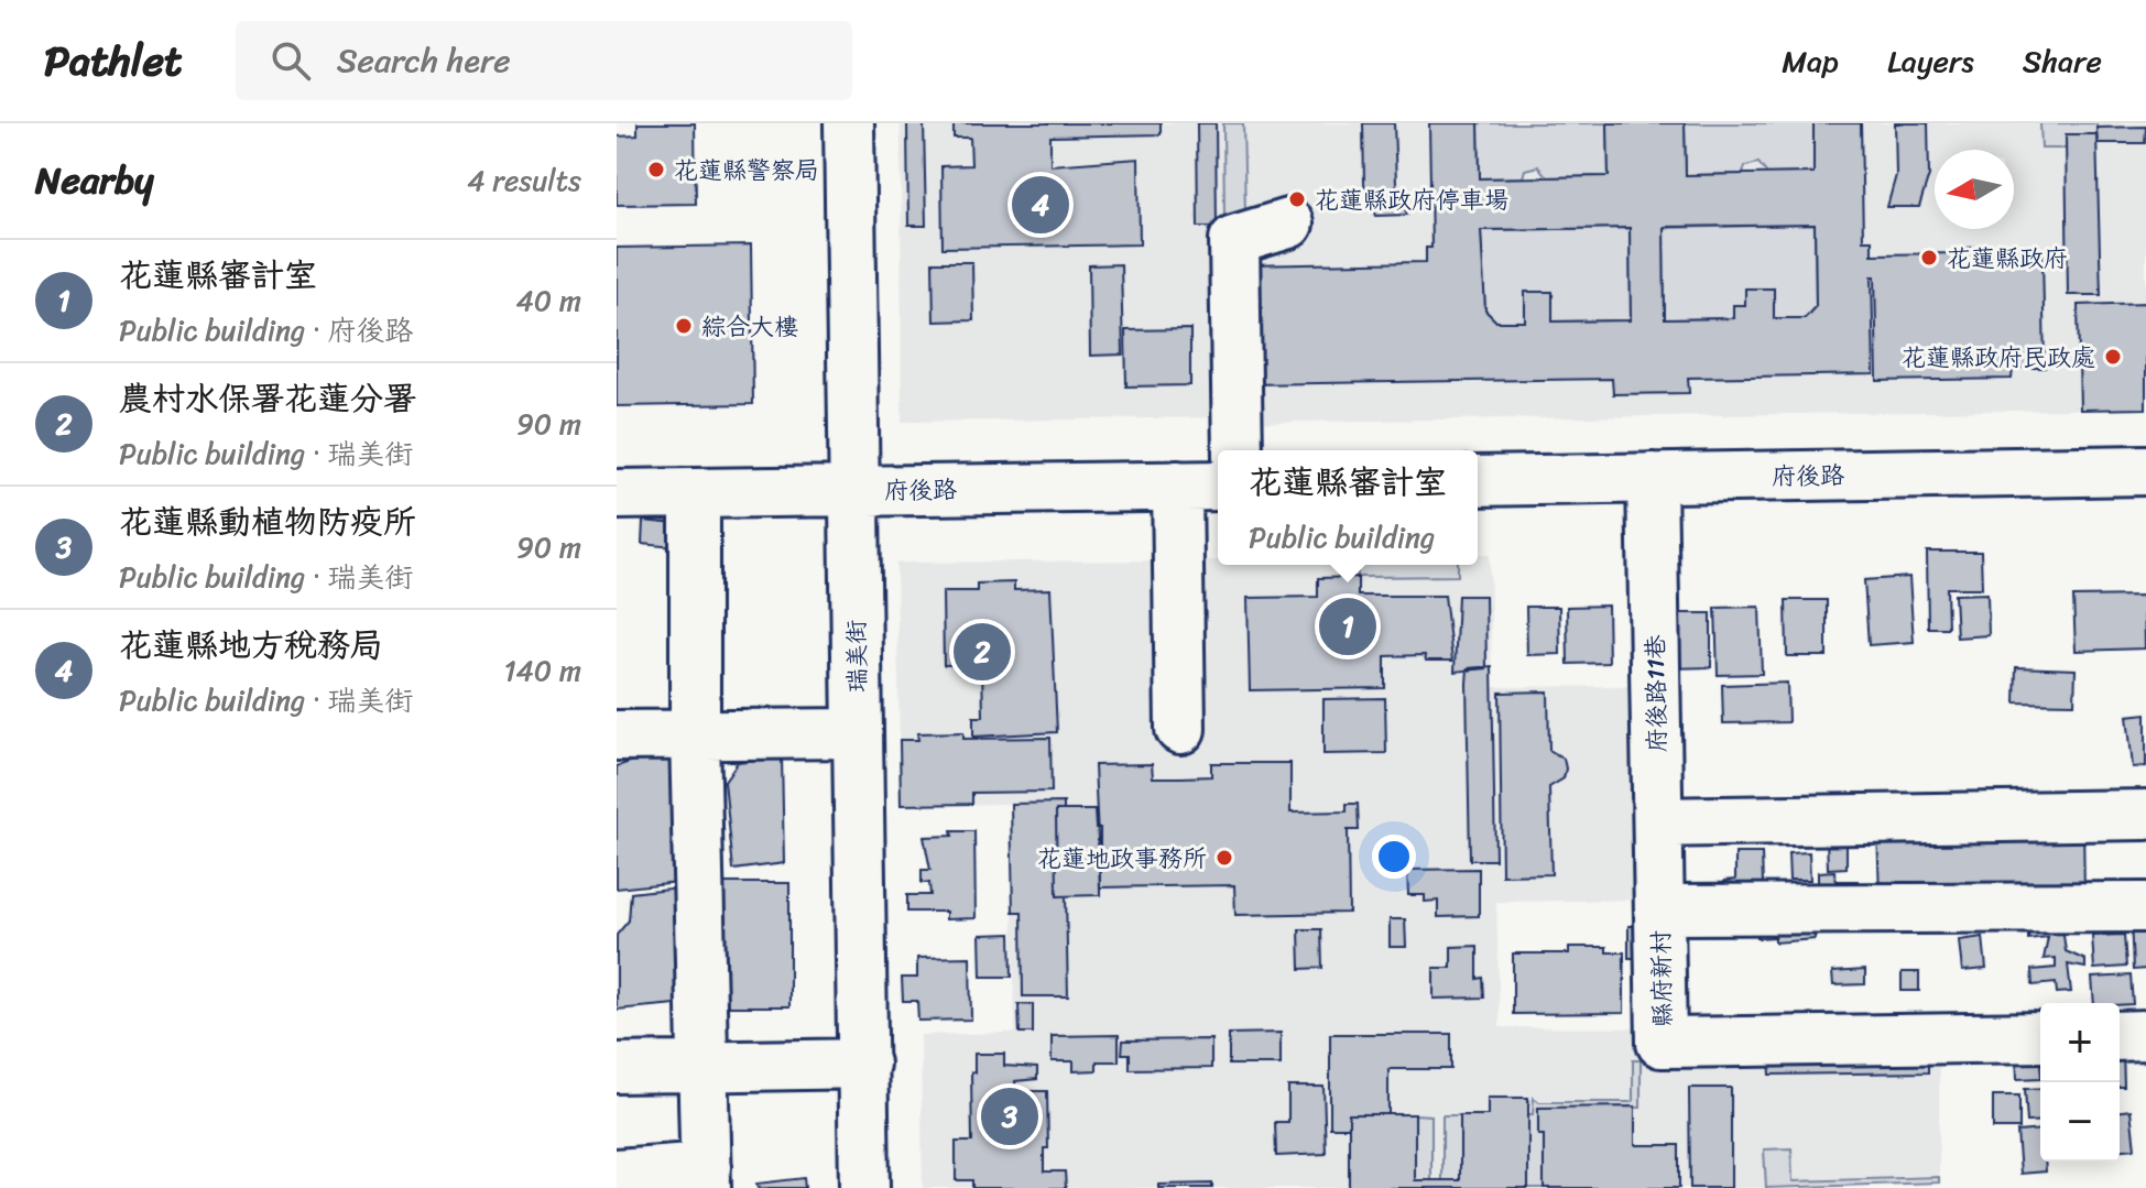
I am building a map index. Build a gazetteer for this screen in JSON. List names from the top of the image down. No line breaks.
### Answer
{"streets":{"street":["府後路","瑞美街","府後路11巷","縣府新村"]},"crossings":[["府後路","瑞美街"],["府後路","府後路11巷"],["府後路11巷","縣府新村"]],"places":["花蓮縣警察局","花蓮縣政府停車場","花蓮縣政府","綜合大樓","花蓮縣政府民政處","花蓮地政事務所"],"north":"left","page":{"header":"Pathlet","search":"Search here","nav":["Map","Layers","Share"],"heading":["Nearby","4 results"],"pins":["4","1","2","3"],"list":[{"mark":"1","name":"花蓮縣審計室","note":"Public building · 府後路","value":"40 m"},{"mark":"2","name":"農村水保署花蓮分署","note":"Public building · 瑞美街","value":"90 m"},{"mark":"3","name":"花蓮縣動植物防疫所","note":"Public building · 瑞美街","value":"90 m"},{"mark":"4","name":"花蓮縣地方稅務局","note":"Public building · 瑞美街","value":"140 m"}],"popup":["花蓮縣審計室","Public building"],"map_buttons":["+","−"]}}
